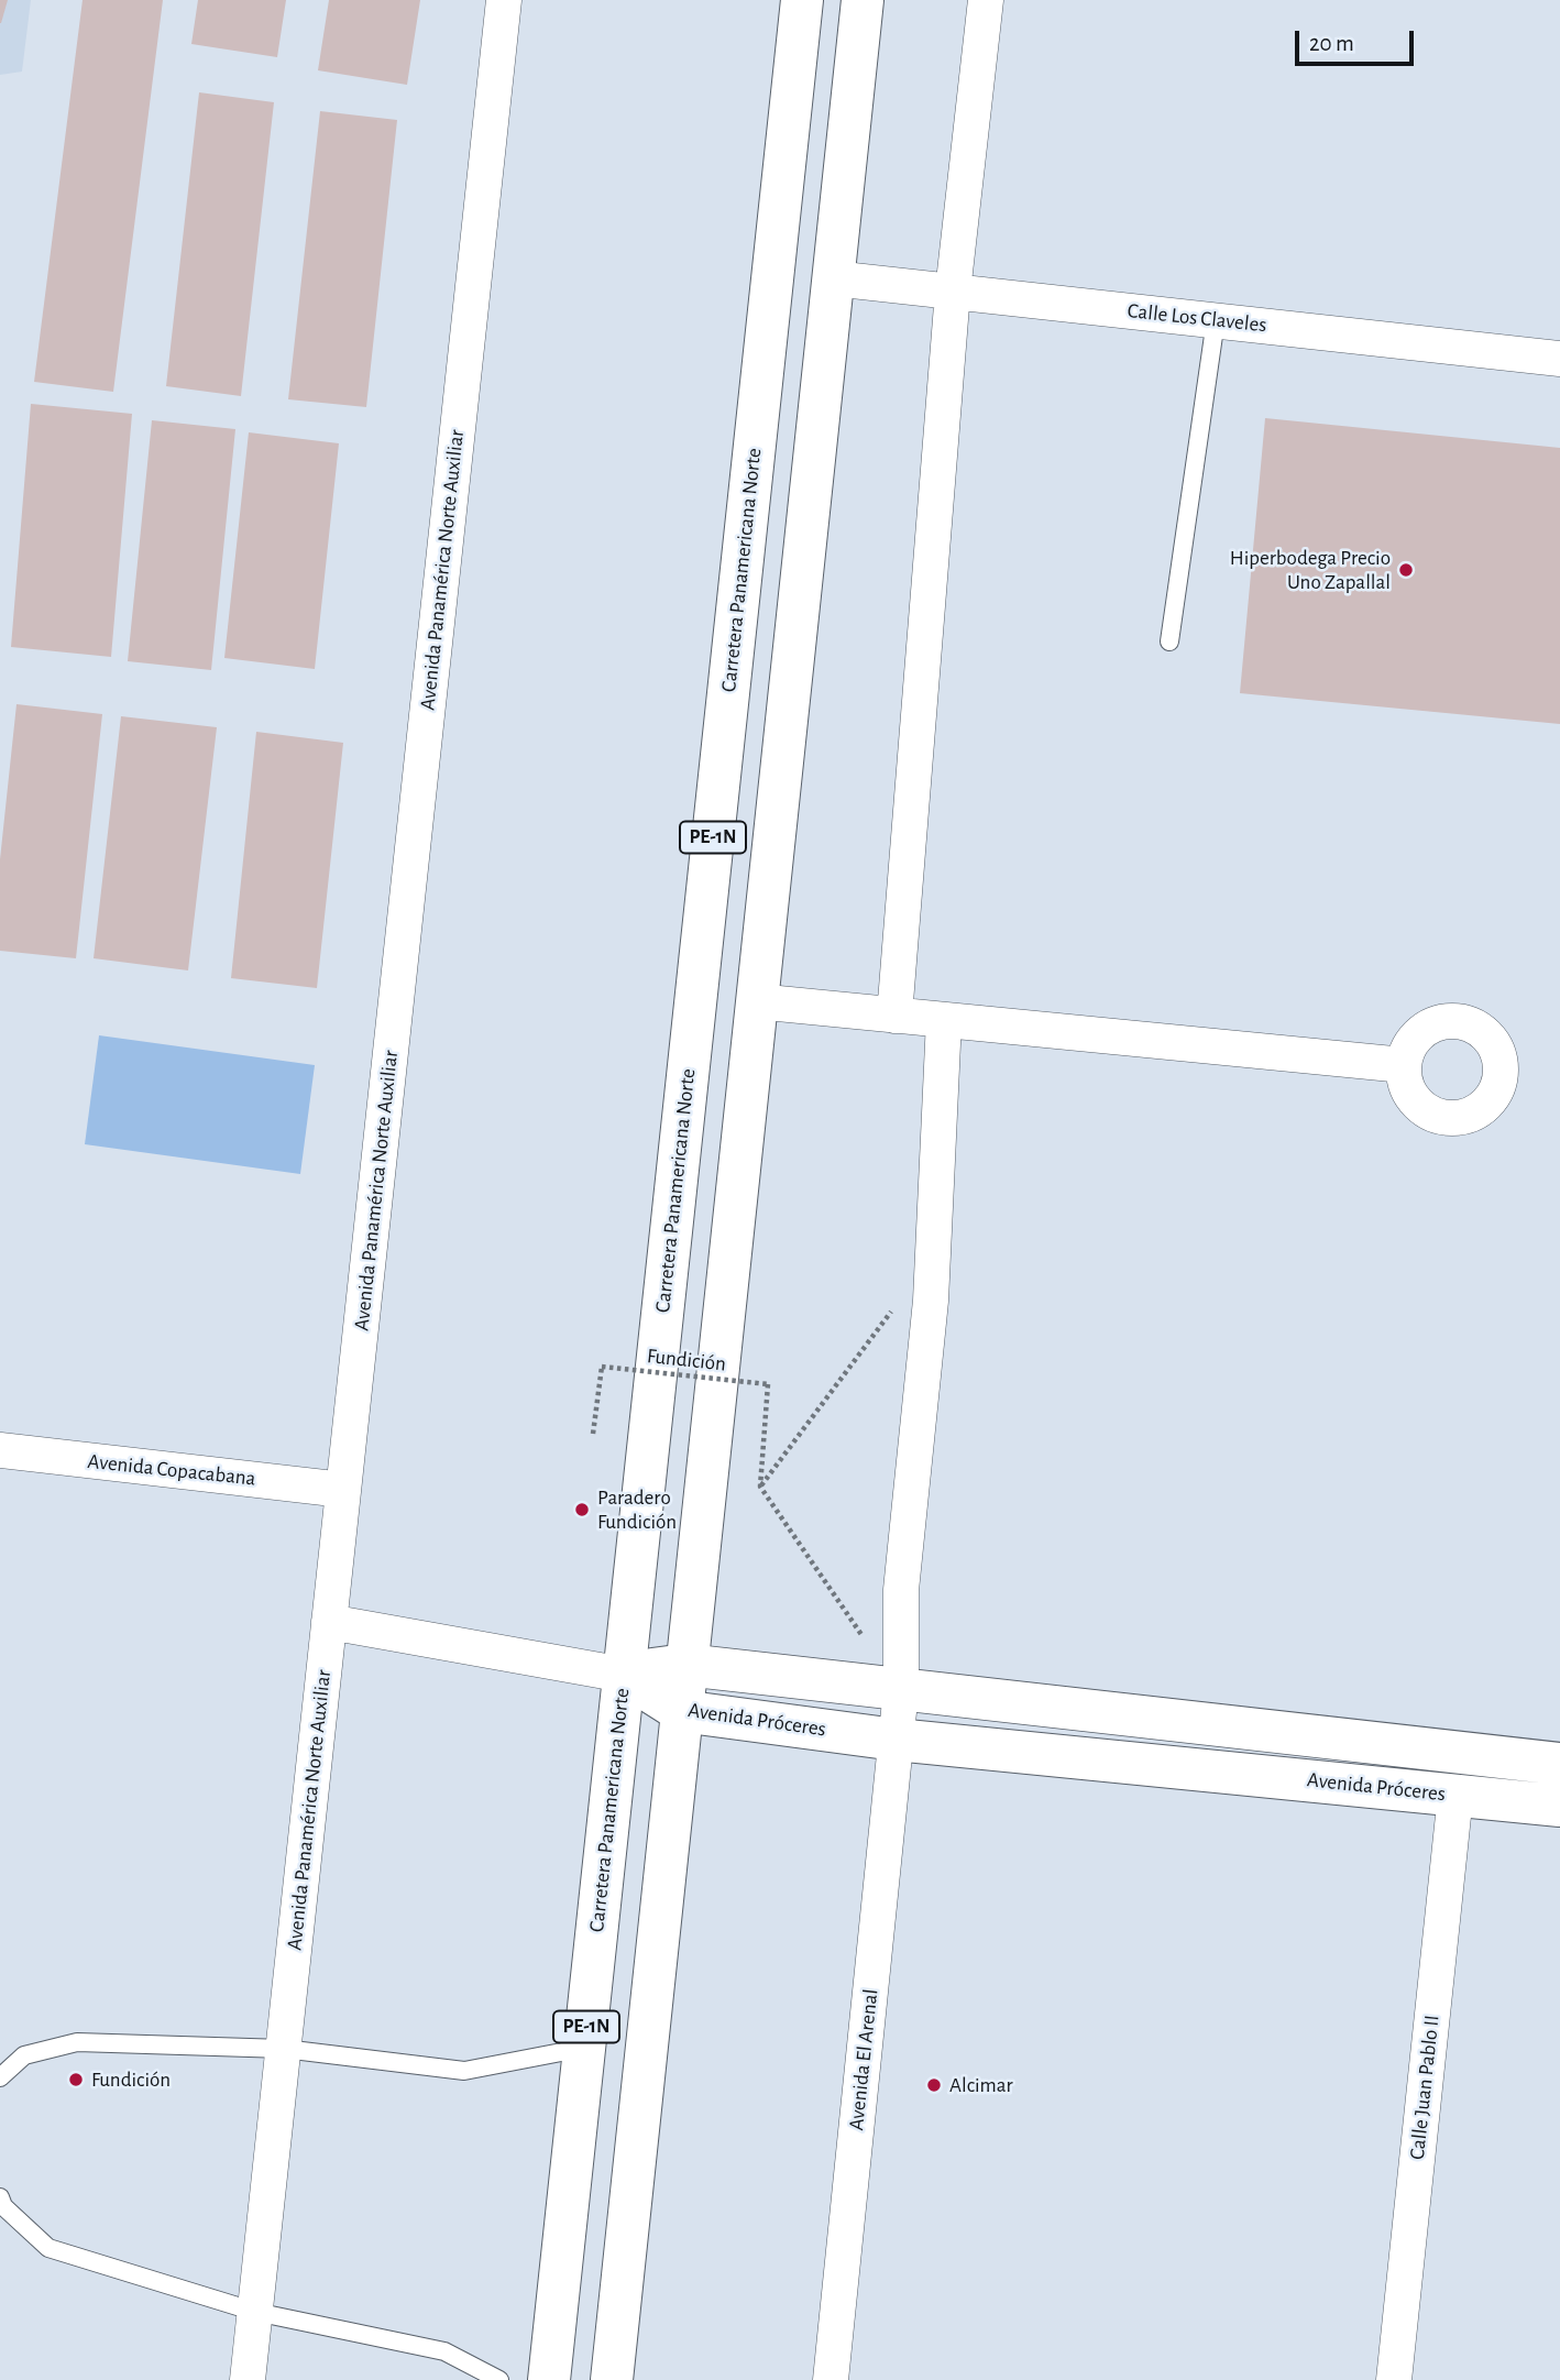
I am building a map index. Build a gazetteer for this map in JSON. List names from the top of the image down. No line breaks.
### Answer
{"streets":{"main road":["Carretera Panamericana Norte","PE-1N","Avenida Próceres"],"street":["Calle Los Claveles","Avenida Panamérica Norte Auxiliar","Avenida Copacabana","Avenida El Arenal","Calle Juan Pablo II"],"path":["Fundición"]},"crossings":[["Calle Los Claveles","PE-1N"],["Avenida Panamérica Norte Auxiliar","Avenida Copacabana"],["Carretera Panamericana Norte","Avenida Próceres"],["PE-1N","Avenida Próceres"],["Avenida Próceres","Avenida El Arenal"],["Avenida Próceres","Calle Juan Pablo II"]],"places":["Hiperbodega Precio Uno Zapallal","Paradero Fundición","Fundición","Alcimar"],"scale_bar":"20 m"}
